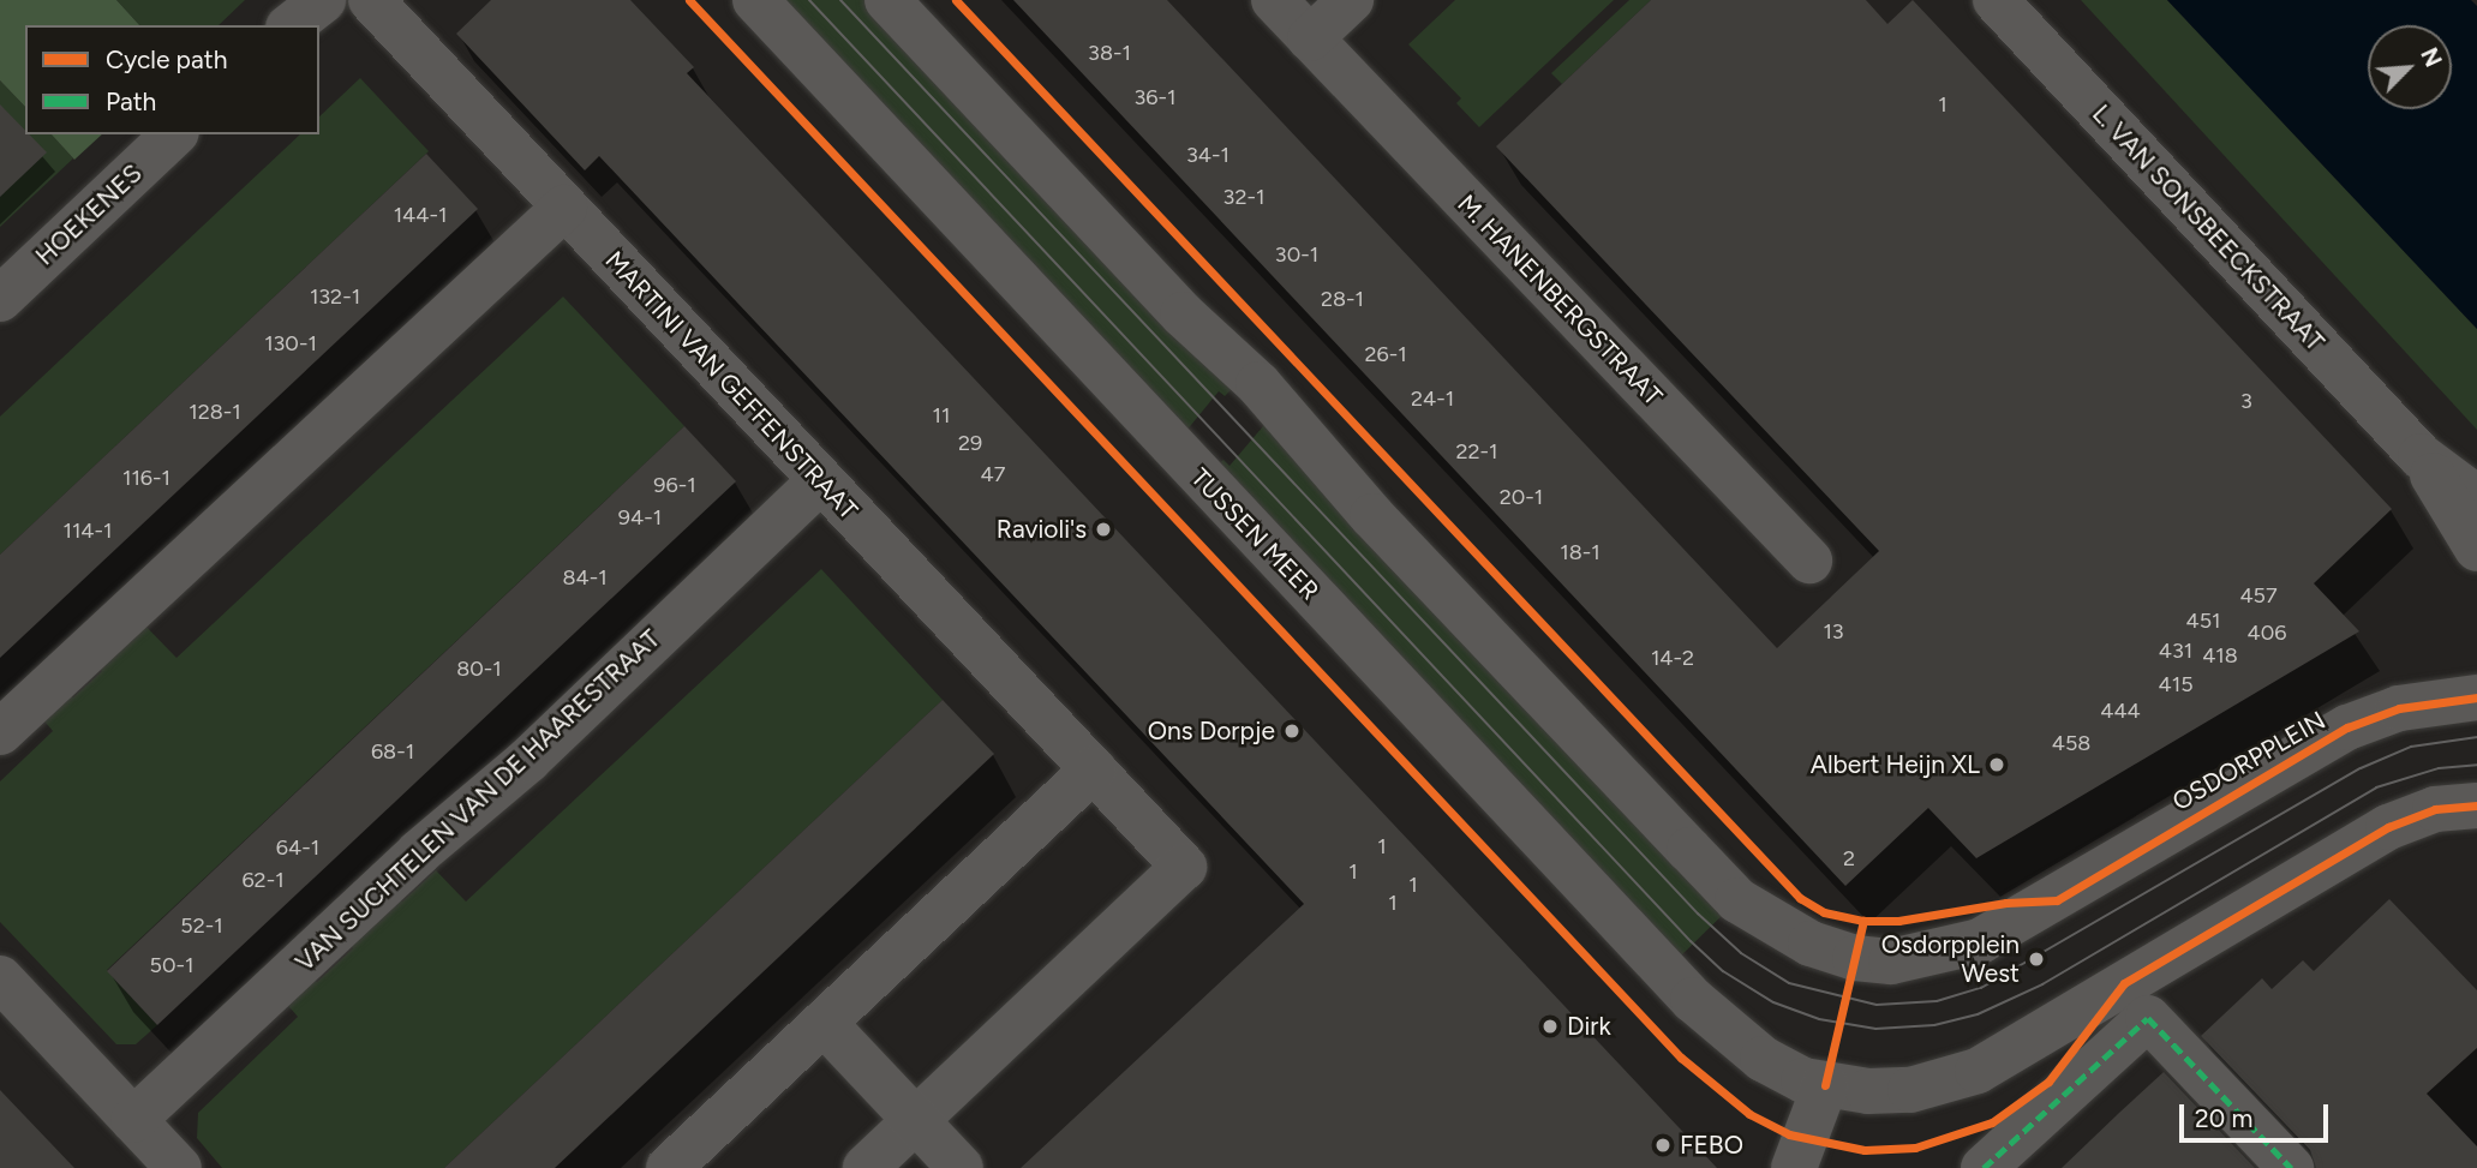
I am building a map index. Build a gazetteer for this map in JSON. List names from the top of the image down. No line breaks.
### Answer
{"streets":{"street":["HOEKENES","L. VAN SONSBEECKSTRAAT","M. HANENBERGSTRAAT","MARTINI VAN GEFFENSTRAAT","TUSSEN MEER","OSDORPPLEIN","VAN SUCHTELEN VAN DE HAARESTRAAT"]},"crossings":[["MARTINI VAN GEFFENSTRAAT","VAN SUCHTELEN VAN DE HAARESTRAAT"]],"places":["Ravioli's","Ons Dorpje","Albert Heijn XL","Osdorpplein West","Dirk","FEBO"],"house_numbers":["38-1","36-1","1","34-1","32-1","144-1","30-1","132-1","28-1","130-1","26-1","24-1","3","128-1","11","29","22-1","47","116-1","96-1","20-1","94-1","114-1","18-1","84-1","457","451","13","406","431","418","14-2","80-1","415","444","458","68-1","1","64-1","2","1","62-1","1","1","52-1","50-1"],"legend":["Cycle path","Path"],"scale_bar":"20 m","north":"top right"}
